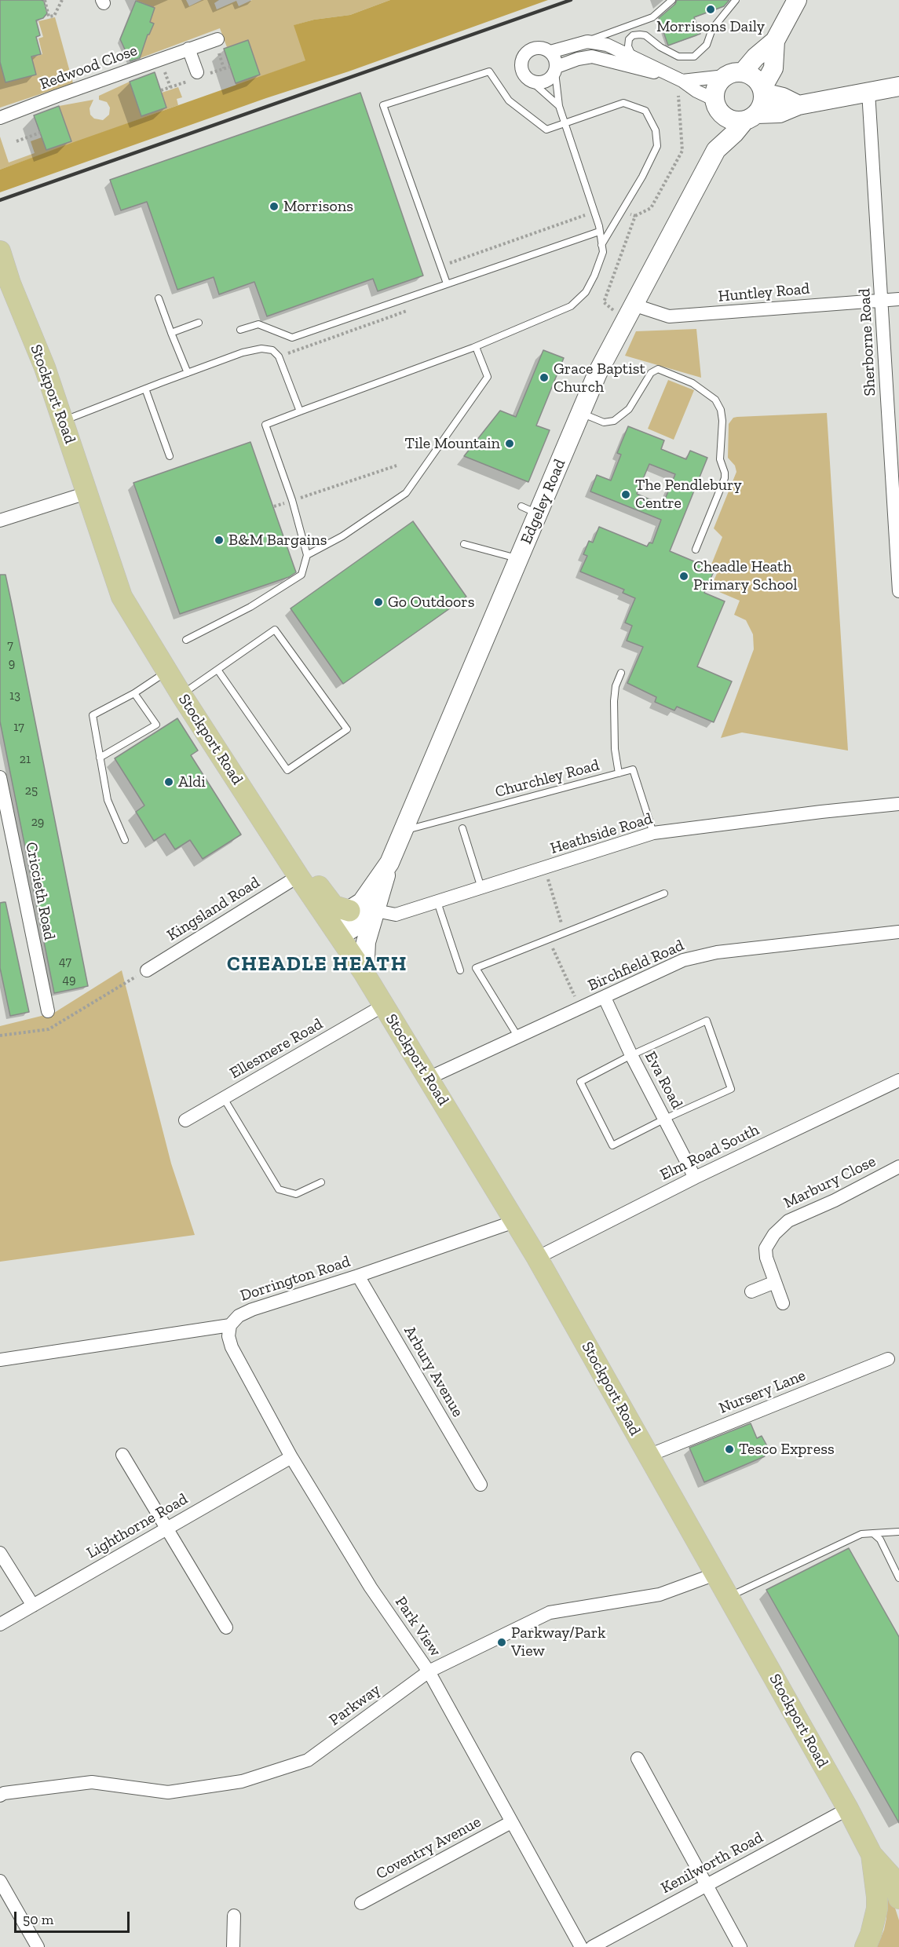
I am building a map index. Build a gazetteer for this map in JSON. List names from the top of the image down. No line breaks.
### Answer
{"streets":{"main road":["Stockport Road","Edgeley Road"],"street":["Redwood Close","Huntley Road","Sherborne Road","Heathside Road","Criccieth Road","Kingsland Road","Birchfield Road","Ellesmere Road","Eva Road","Elm Road South","Marbury Close","Dorrington Road","Arbury Avenue","Nursery Lane","Lighthorne Road","Park View","Parkway","Coventry Avenue","Kenilworth Road"],"lane":["Churchley Road"]},"crossings":[["Huntley Road","Sherborne Road"],["Huntley Road","Edgeley Road"],["Stockport Road","Edgeley Road"],["Stockport Road","Kingsland Road"],["Stockport Road","Birchfield Road"],["Stockport Road","Ellesmere Road"],["Stockport Road","Elm Road South"],["Stockport Road","Dorrington Road"],["Stockport Road","Nursery Lane"],["Stockport Road","Parkway"],["Stockport Road","Kenilworth Road"],["Edgeley Road","Churchley Road"],["Edgeley Road","Heathside Road"],["Churchley Road","Heathside Road"],["Birchfield Road","Eva Road"],["Eva Road","Elm Road South"],["Dorrington Road","Arbury Avenue"],["Dorrington Road","Park View"],["Lighthorne Road","Park View"],["Park View","Parkway"],["Park View","Coventry Avenue"]],"districts":["CHEADLE HEATH"],"places":["Morrisons Daily","Morrisons","Grace Baptist Church","Tile Mountain","The Pendlebury Centre","B&M Bargains","Cheadle Heath Primary School","Go Outdoors","Aldi","Tesco Express","Parkway/Park View"],"house_numbers":["7","9","13","17","21","25","29","47","49"],"scale_bar":"50 m"}
